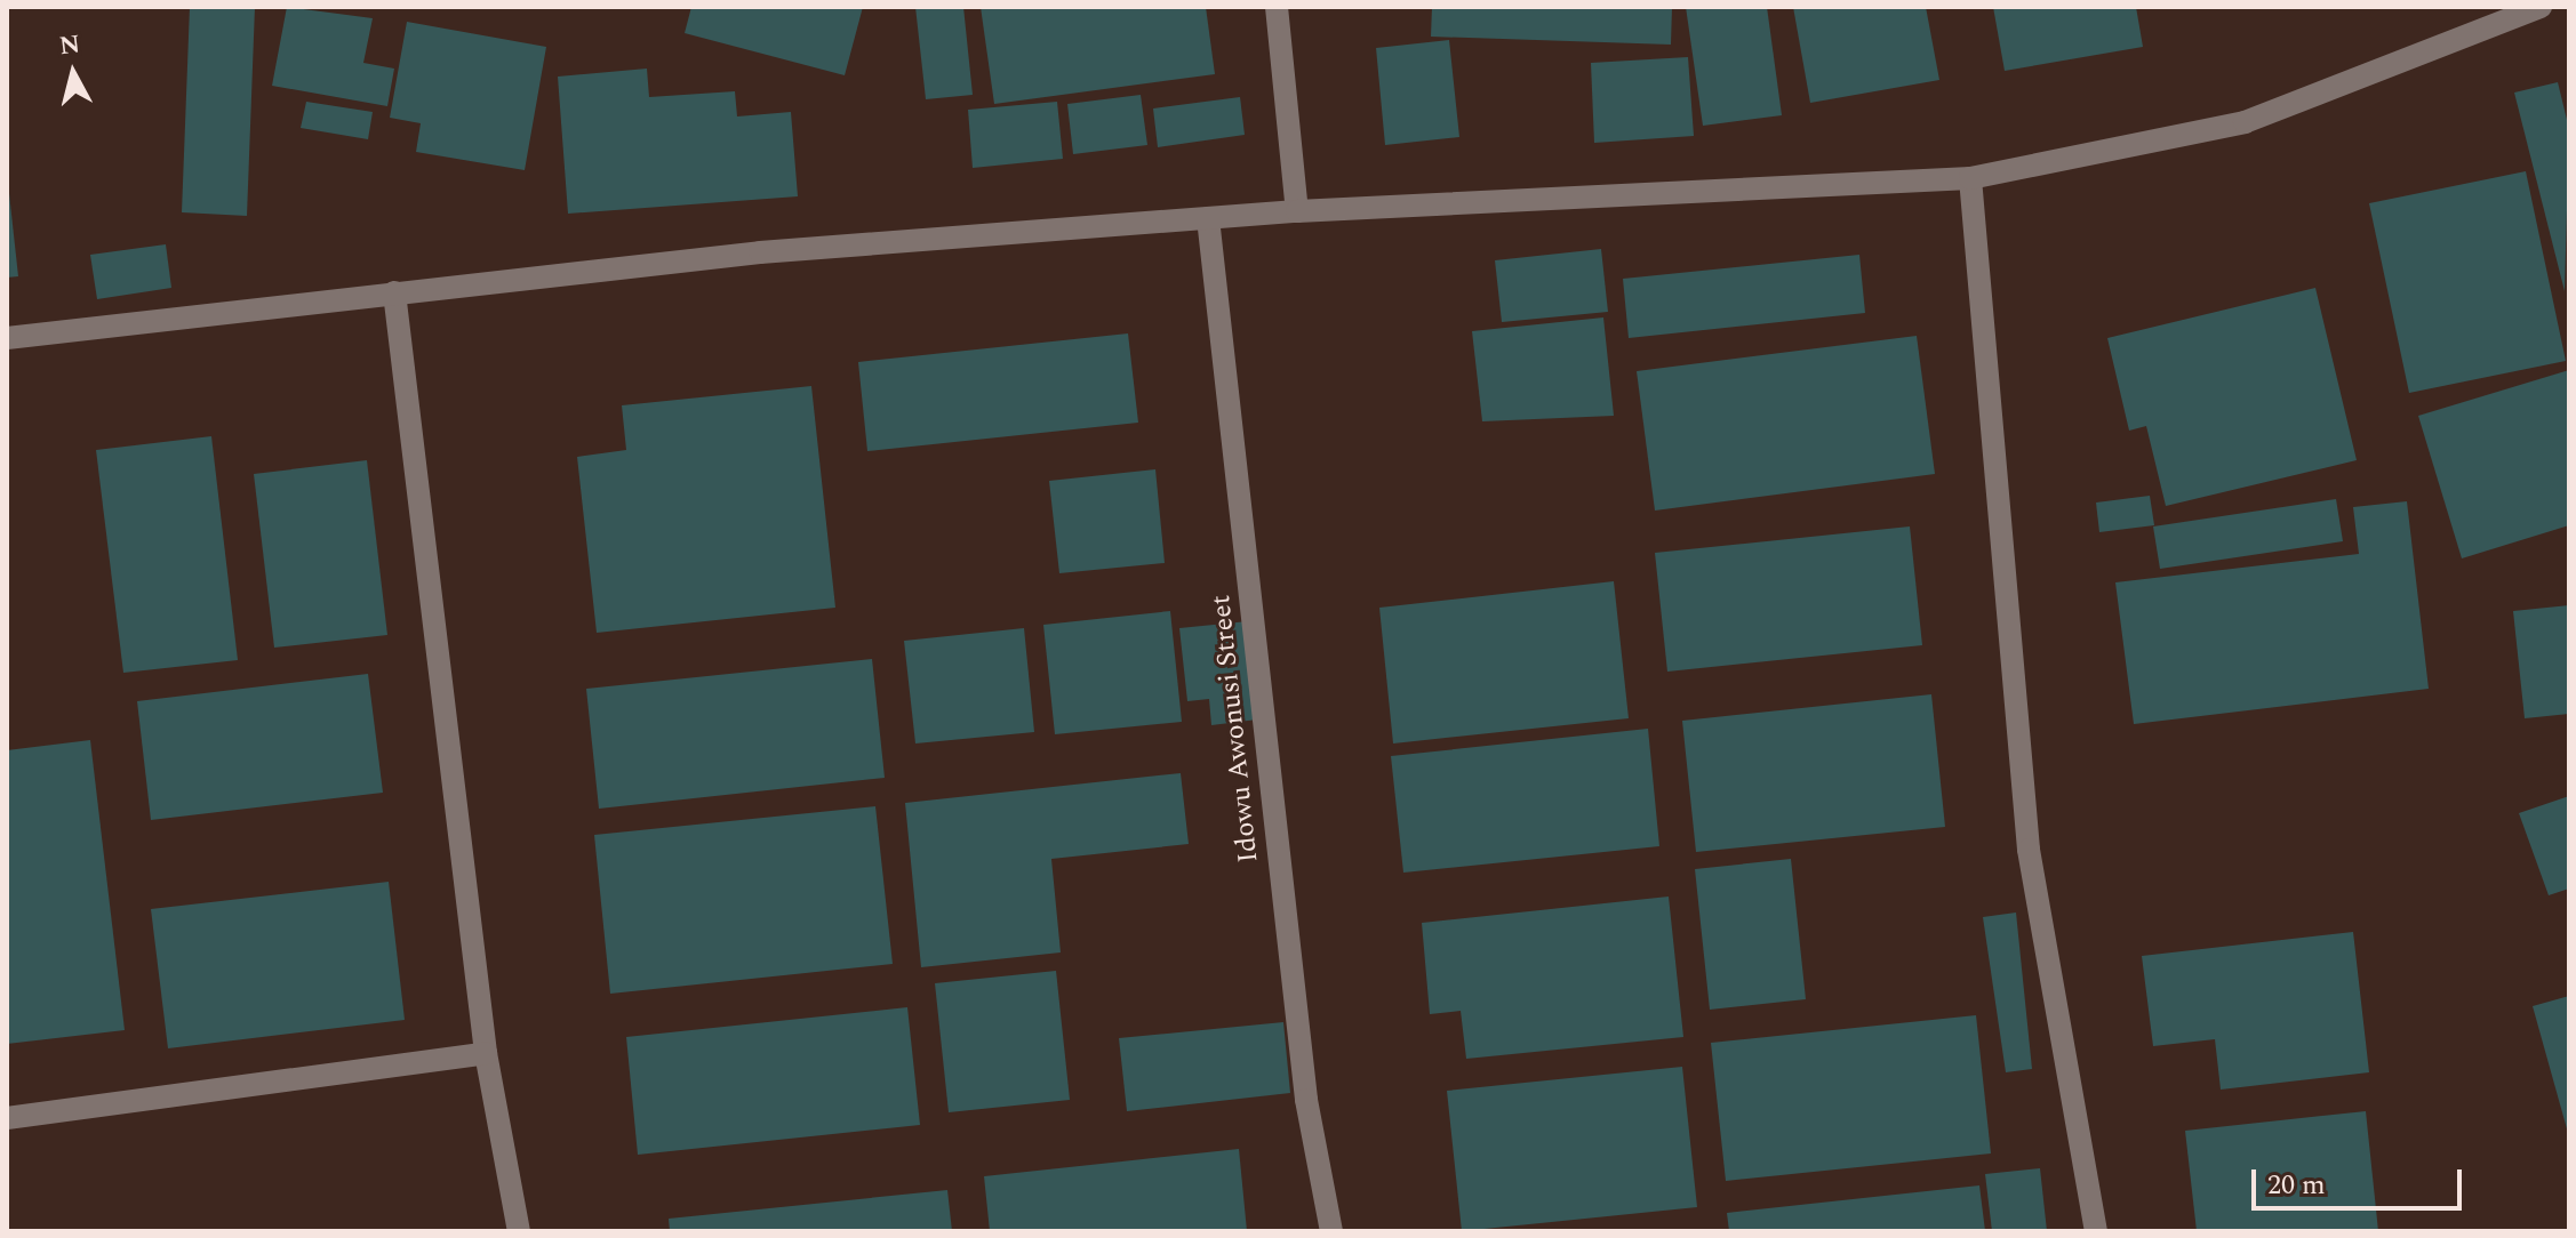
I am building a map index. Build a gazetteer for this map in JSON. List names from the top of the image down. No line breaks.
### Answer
{"streets":{"street":["Idowu Awonusi Street"]},"scale_bar":"20 m","north":"top"}
